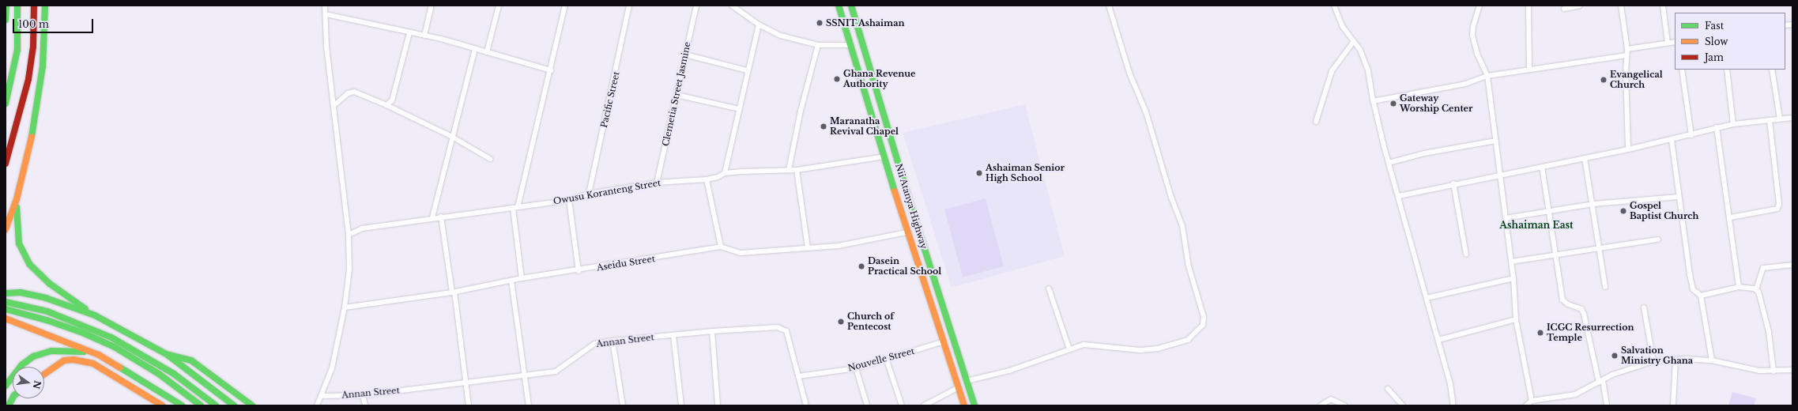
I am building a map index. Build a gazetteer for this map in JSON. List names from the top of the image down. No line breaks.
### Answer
{"streets":{"main road":["Nii Atanya Highway"],"street":["Clemetia Street Jasmine","Pacific Street","Owusu Koranteng Street","Aseidu Street","Annan Street","Nouvelle Street"]},"crossings":[["Clemetia Street Jasmine","Owusu Koranteng Street"],["Pacific Street","Owusu Koranteng Street"],["Annan Street","Nouvelle Street"]],"districts":["Ashaiman East"],"places":["SSNIT Ashaiman","Ghana Revenue Authority","Evangelical Church","Gateway Worship Center","Maranatha Revival Chapel","Ashaiman Senior High School","Gospel Baptist Church","Dasein Practical School","Church of Pentecost","ICGC Resurrection Temple","Salvation Ministry Ghana"],"legend":["Fast","Slow","Jam"],"scale_bar":"100 m","north":"right"}
